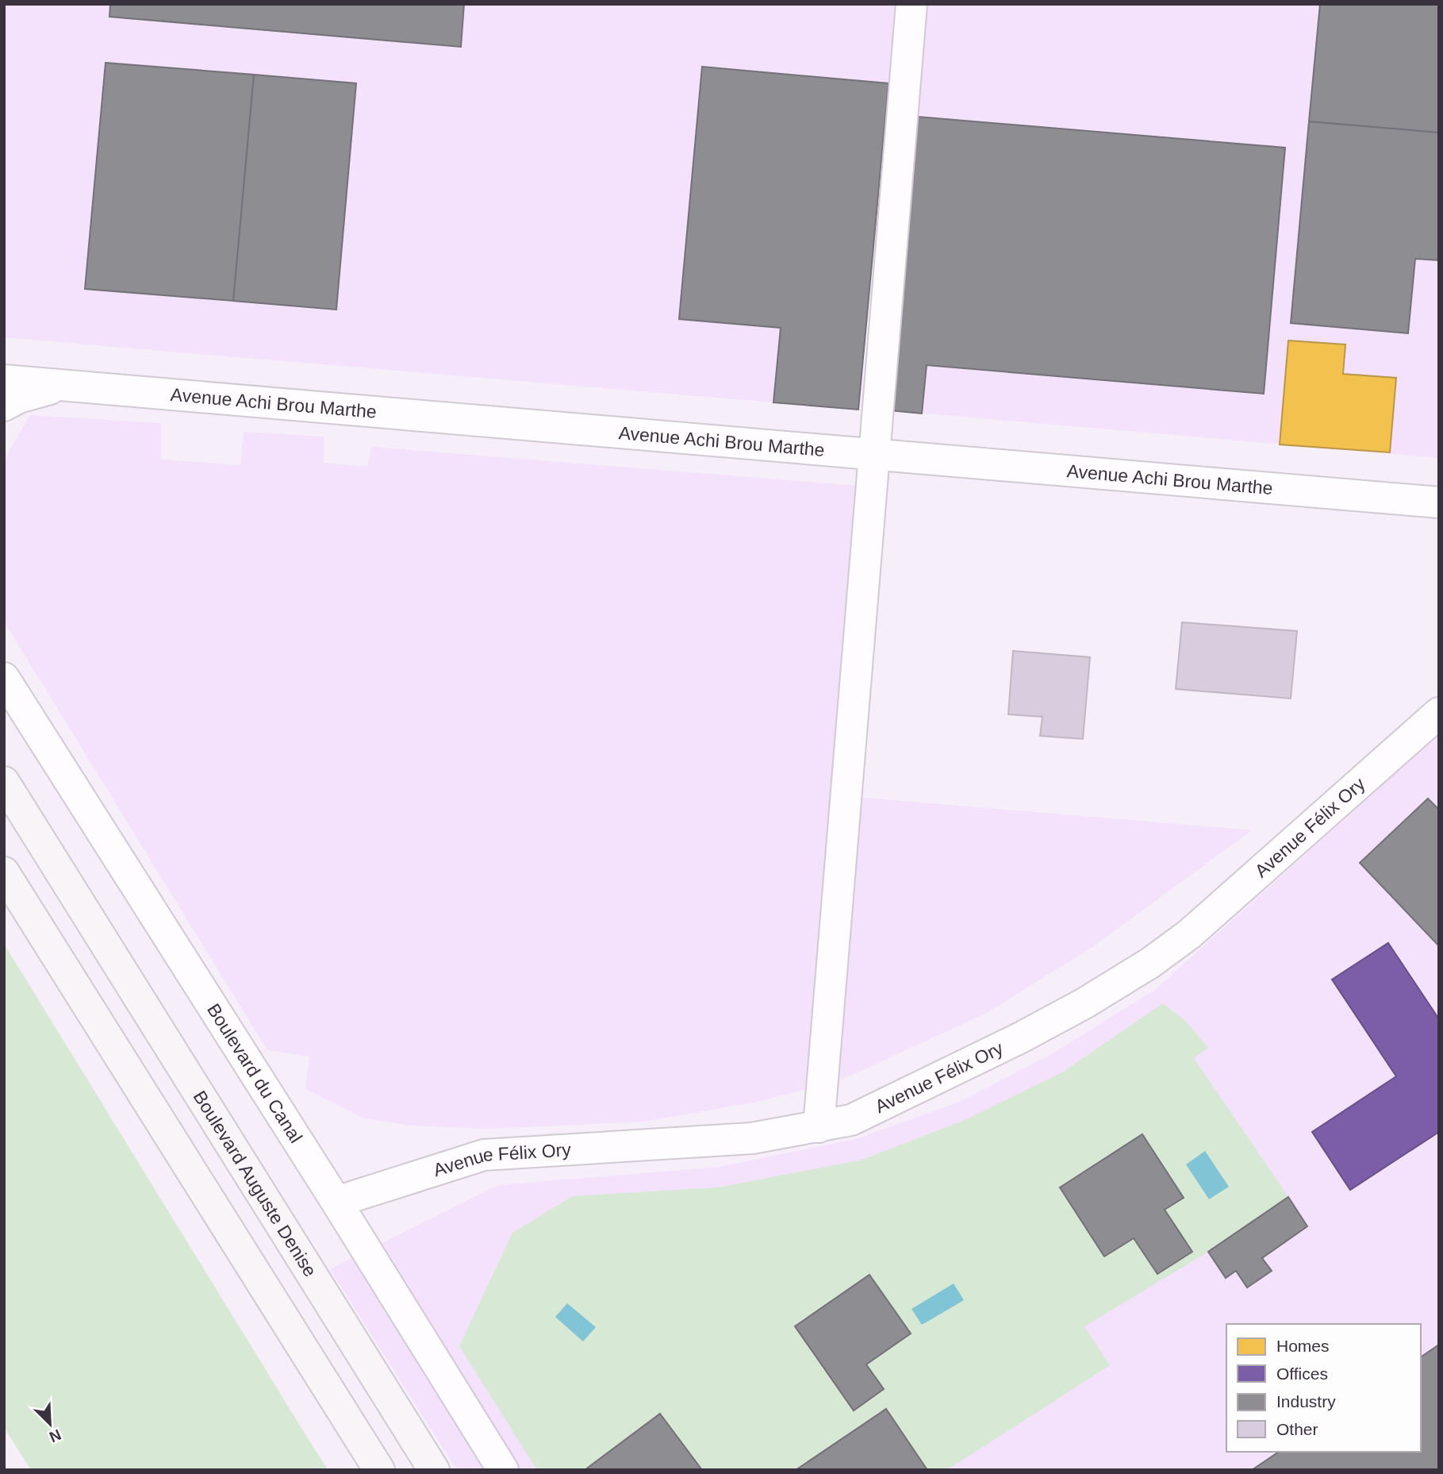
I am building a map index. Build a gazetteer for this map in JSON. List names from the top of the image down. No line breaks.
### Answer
{"streets":{"main road":["Boulevard Auguste Denise"],"street":["Avenue Achi Brou Marthe","Avenue Félix Ory","Boulevard du Canal"]},"crossings":[["Avenue Félix Ory","Boulevard du Canal"]],"legend":["Homes","Offices","Industry","Other"],"north":"bottom right"}
